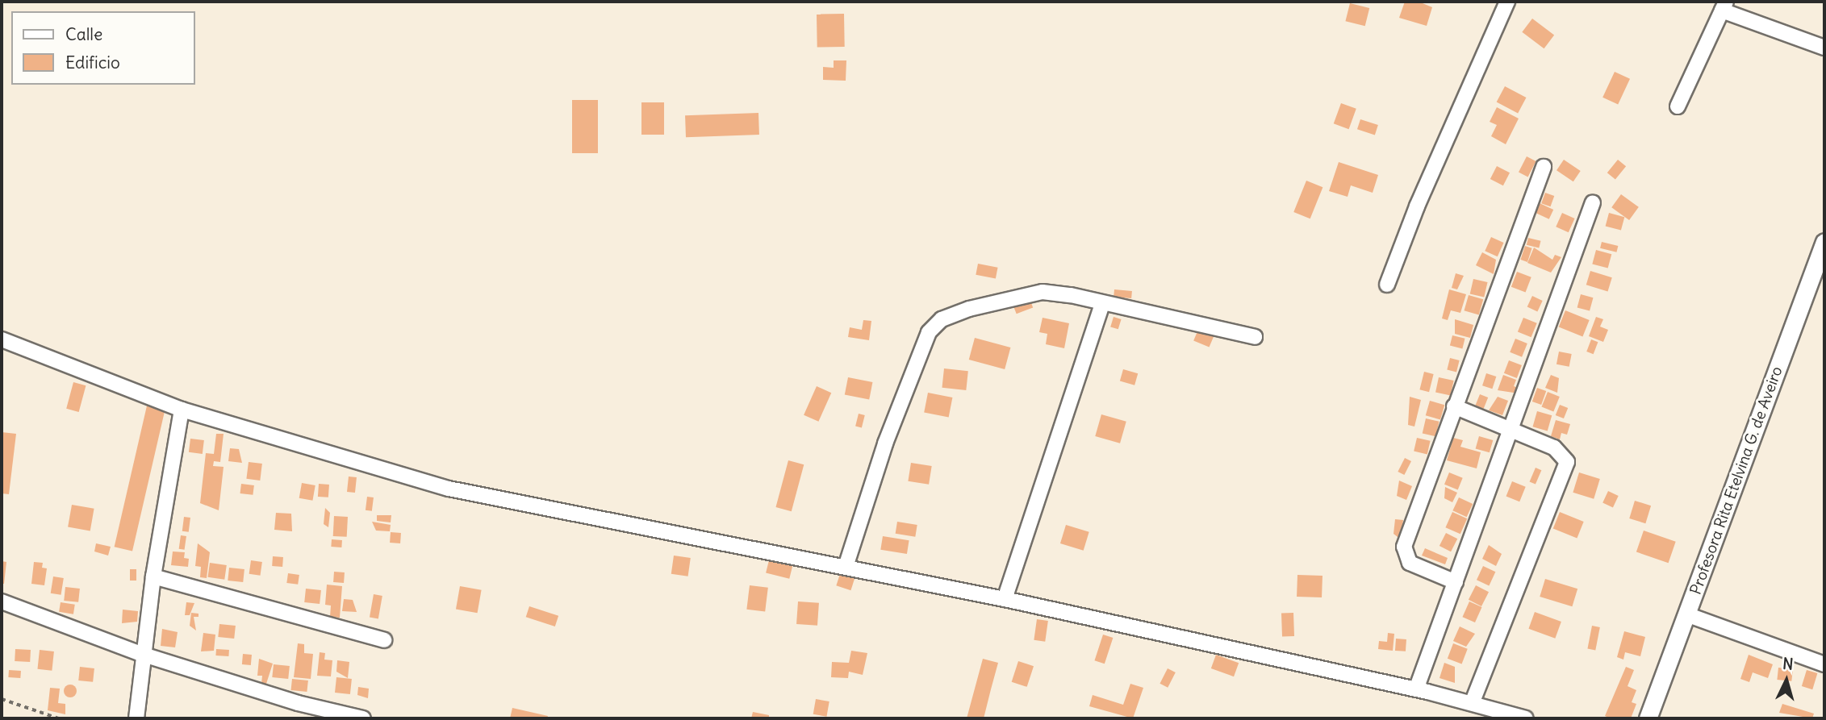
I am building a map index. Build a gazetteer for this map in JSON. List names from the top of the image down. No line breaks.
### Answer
{"streets":{"street":["Profesora Rita Etelvina G. de Aveiro"]},"legend":["Calle","Edificio"],"north":"top"}
